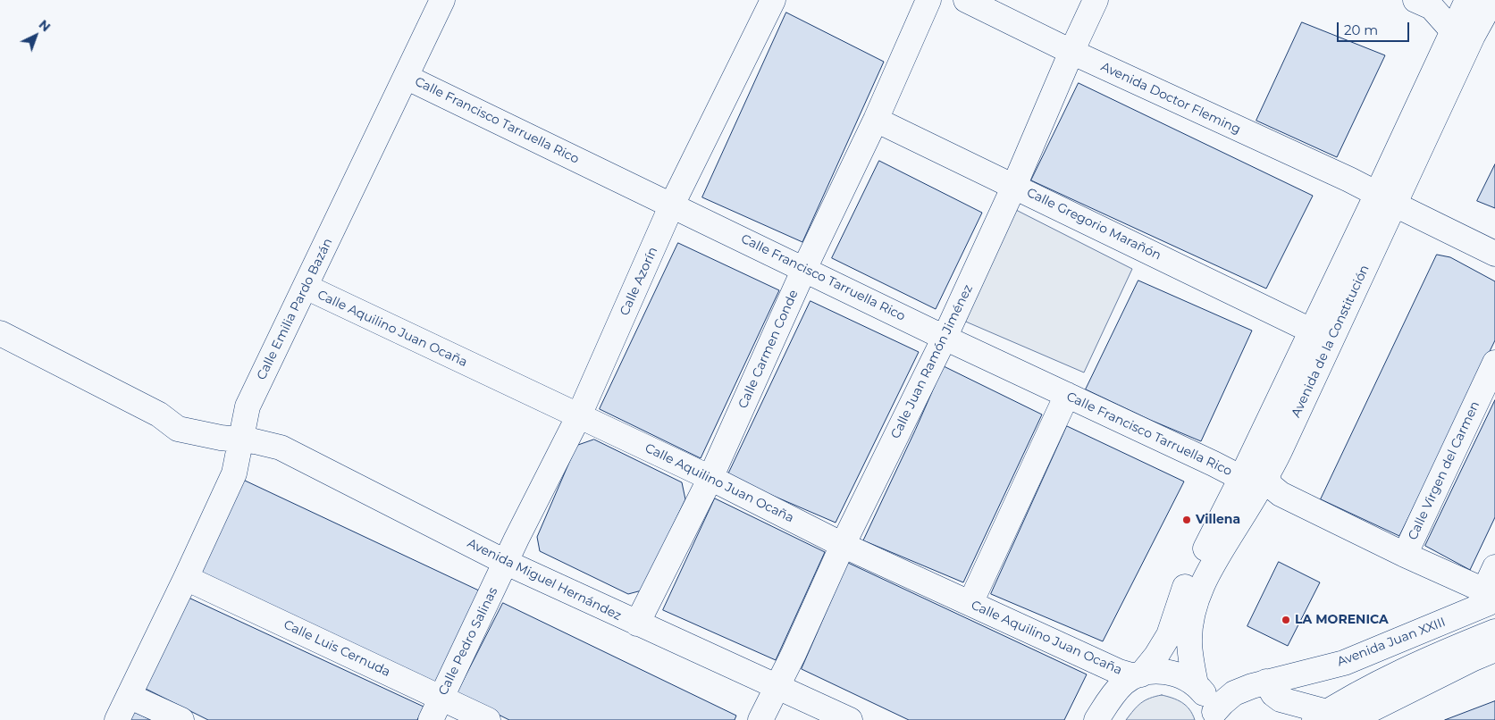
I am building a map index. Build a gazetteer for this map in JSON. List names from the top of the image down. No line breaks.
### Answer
{"streets":{"street":["Avenida Doctor Fleming","Calle Francisco Tarruella Rico","Calle Gregorio Marañón","Calle Azorín","Calle Emilia Pardo Bazán","Calle Aquilino Juan Ocaña","Avenida de la Constitución","Calle Carmen Conde","Calle Juan Ramón Jiménez","Calle Virgen del Carmen","Avenida Miguel Hernández","Calle Pedro Salinas","Avenida Juan XXIII","Calle Luis Cernuda"]},"crossings":[["Avenida Doctor Fleming","Avenida de la Constitución"],["Avenida Doctor Fleming","Calle Juan Ramón Jiménez"],["Calle Francisco Tarruella Rico","Calle Azorín"],["Calle Francisco Tarruella Rico","Calle Emilia Pardo Bazán"],["Calle Francisco Tarruella Rico","Avenida de la Constitución"],["Calle Francisco Tarruella Rico","Calle Carmen Conde"],["Calle Francisco Tarruella Rico","Calle Juan Ramón Jiménez"],["Calle Gregorio Marañón","Avenida de la Constitución"],["Calle Gregorio Marañón","Calle Carmen Conde"],["Calle Gregorio Marañón","Calle Juan Ramón Jiménez"],["Calle Azorín","Calle Aquilino Juan Ocaña"],["Calle Azorín","Avenida Miguel Hernández"],["Calle Azorín","Calle Pedro Salinas"],["Calle Emilia Pardo Bazán","Calle Aquilino Juan Ocaña"],["Calle Emilia Pardo Bazán","Avenida Miguel Hernández"],["Calle Emilia Pardo Bazán","Calle Luis Cernuda"],["Calle Aquilino Juan Ocaña","Avenida de la Constitución"],["Calle Aquilino Juan Ocaña","Calle Carmen Conde"],["Calle Aquilino Juan Ocaña","Calle Juan Ramón Jiménez"],["Calle Carmen Conde","Avenida Miguel Hernández"],["Calle Juan Ramón Jiménez","Avenida Miguel Hernández"],["Avenida Miguel Hernández","Calle Pedro Salinas"],["Calle Pedro Salinas","Calle Luis Cernuda"]],"places":["Villena","LA MORENICA"],"scale_bar":"20 m","north":"top right"}
